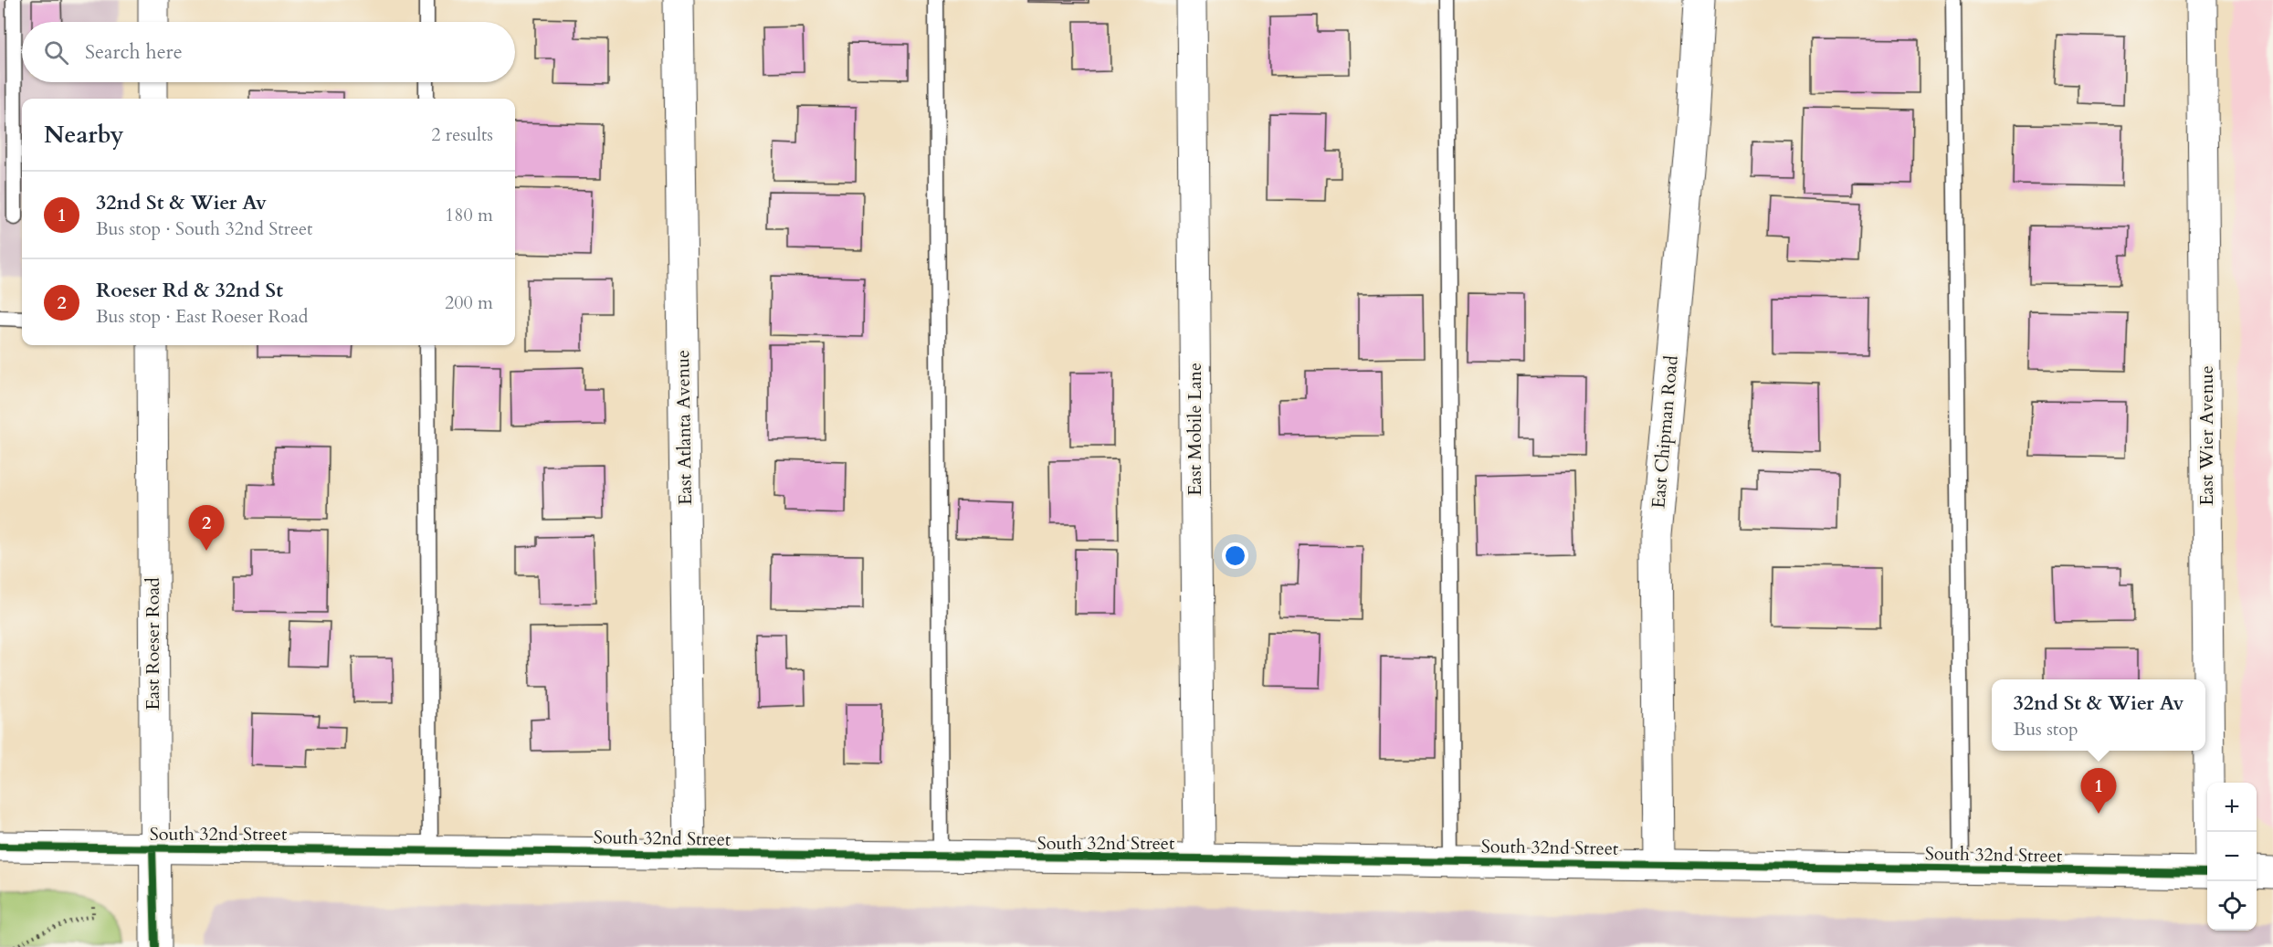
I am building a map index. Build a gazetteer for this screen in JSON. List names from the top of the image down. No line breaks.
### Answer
{"streets":{"street":["East Atlanta Avenue","East Mobile Lane","East Chipman Road","East Wier Avenue","East Roeser Road","South 32nd Street"]},"crossings":[["East Atlanta Avenue","South 32nd Street"],["East Mobile Lane","South 32nd Street"],["East Chipman Road","South 32nd Street"],["East Roeser Road","South 32nd Street"]],"page":{"search":"Search here","heading":["Nearby","2 results"],"list":[{"mark":"1","name":"32nd St & Wier Av","note":"Bus stop · South 32nd Street","value":"180 m"},{"mark":"2","name":"Roeser Rd & 32nd St","note":"Bus stop · East Roeser Road","value":"200 m"}],"pins":["2","1"],"popup":["32nd St & Wier Av","Bus stop"],"map_buttons":["+","−"]}}
